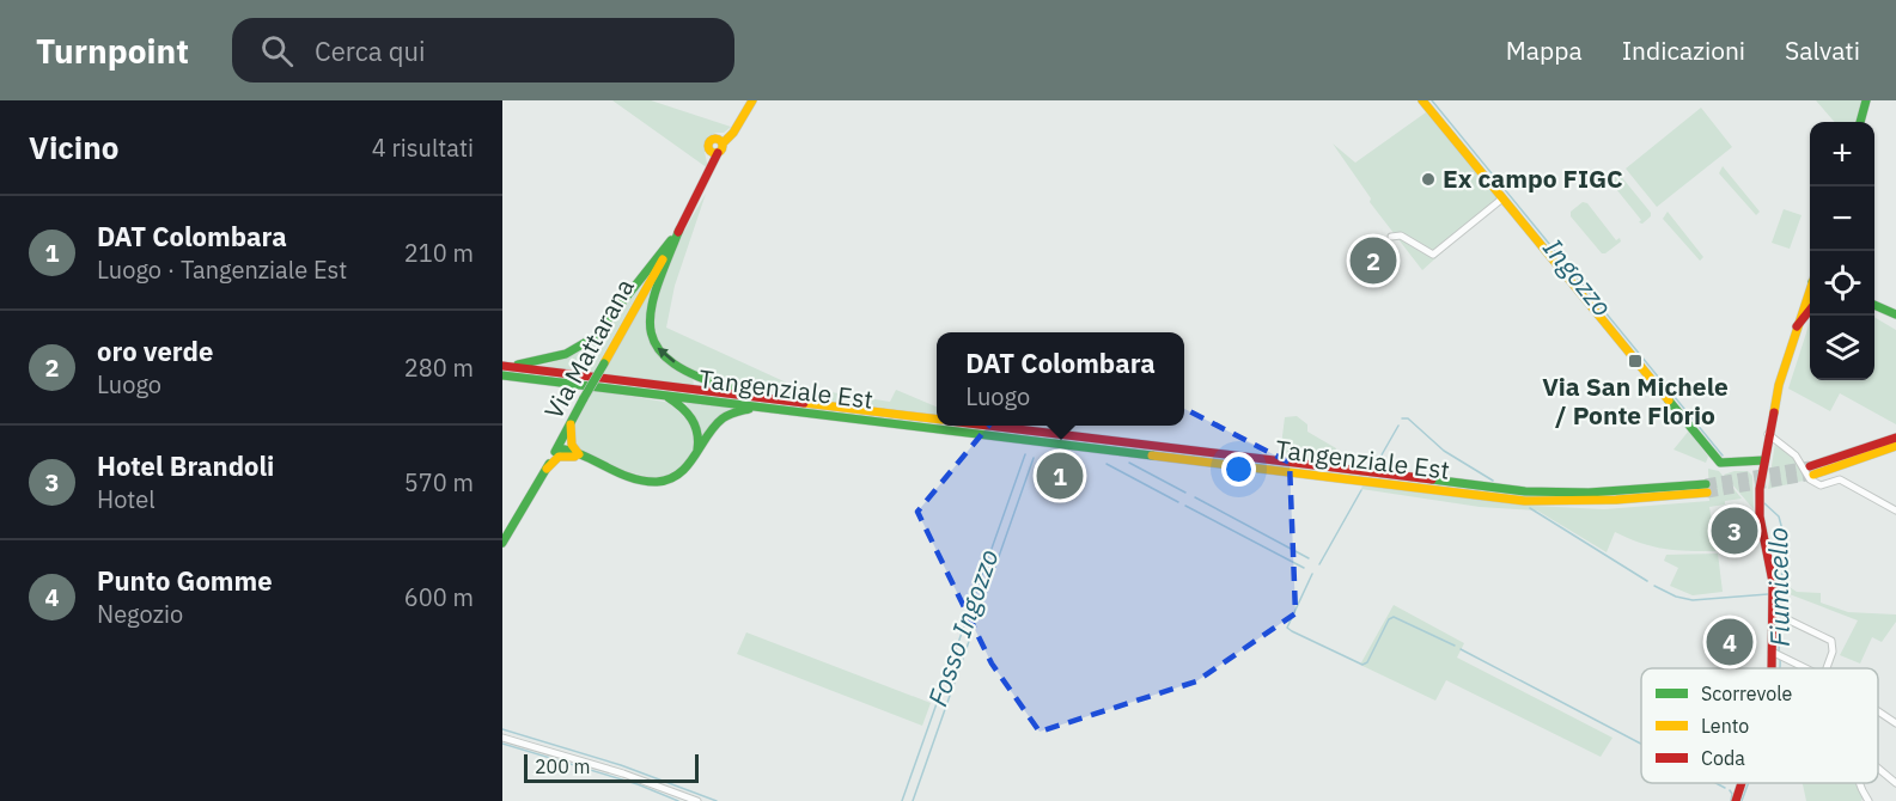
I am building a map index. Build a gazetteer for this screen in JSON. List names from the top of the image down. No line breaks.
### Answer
{"streets":{"main road":["Via Mattarana","Tangenziale Est"]},"water":["Ingozzo","Fiumicello","Fosso Ingozzo"],"places":{"other":["Ex campo FIGC"],"transit":["Via San Michele / Ponte Florio"]},"legend":["Scorrevole","Lento","Coda"],"scale_bar":"200 m","page":{"header":"Turnpoint","search":"Cerca qui","nav":["Mappa","Indicazioni","Salvati"],"heading":["Vicino","4 risultati"],"map_buttons":["+","−"],"list":[{"mark":"1","name":"DAT Colombara","note":"Luogo · Tangenziale Est","value":"210 m"},{"mark":"2","name":"oro verde","note":"Luogo","value":"280 m"},{"mark":"3","name":"Hotel Brandoli","note":"Hotel","value":"570 m"},{"mark":"4","name":"Punto Gomme","note":"Negozio","value":"600 m"}],"pins":["2","1","3","4"],"popup":["DAT Colombara","Luogo"],"scale":"200 m"}}
